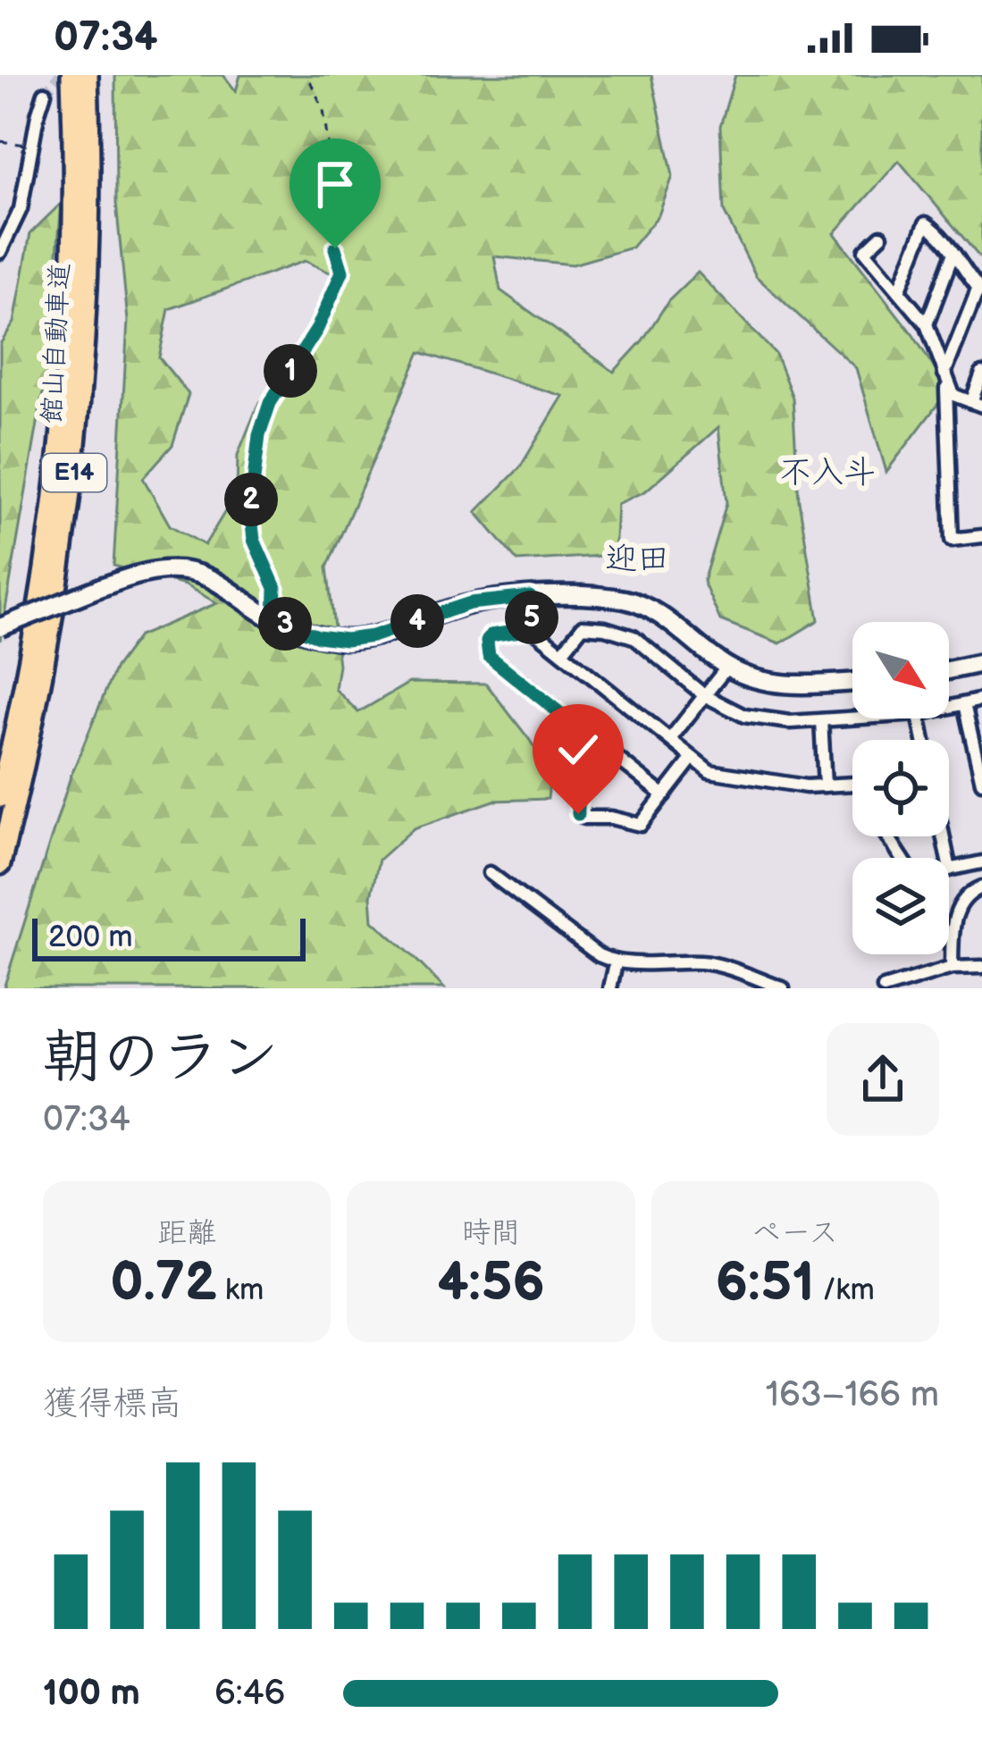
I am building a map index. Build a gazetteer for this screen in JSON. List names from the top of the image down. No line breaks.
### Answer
{"streets":{"highway":["館山自動車道","E14"]},"districts":["不入斗","迎田"],"scale_bar":"200 m","north":"bottom right","page":{"status":"07:34","pins":["1","2","5","4","3"],"scale":"200 m","heading":["朝のラン","07:34"],"stats":[["距離","0.72 km"],["時間","4:56"],["ペース","6:51 /km"]],"chart":["獲得標高","163–166 m"],"list":[{"name":"100 m","note":"6:46"}]}}
